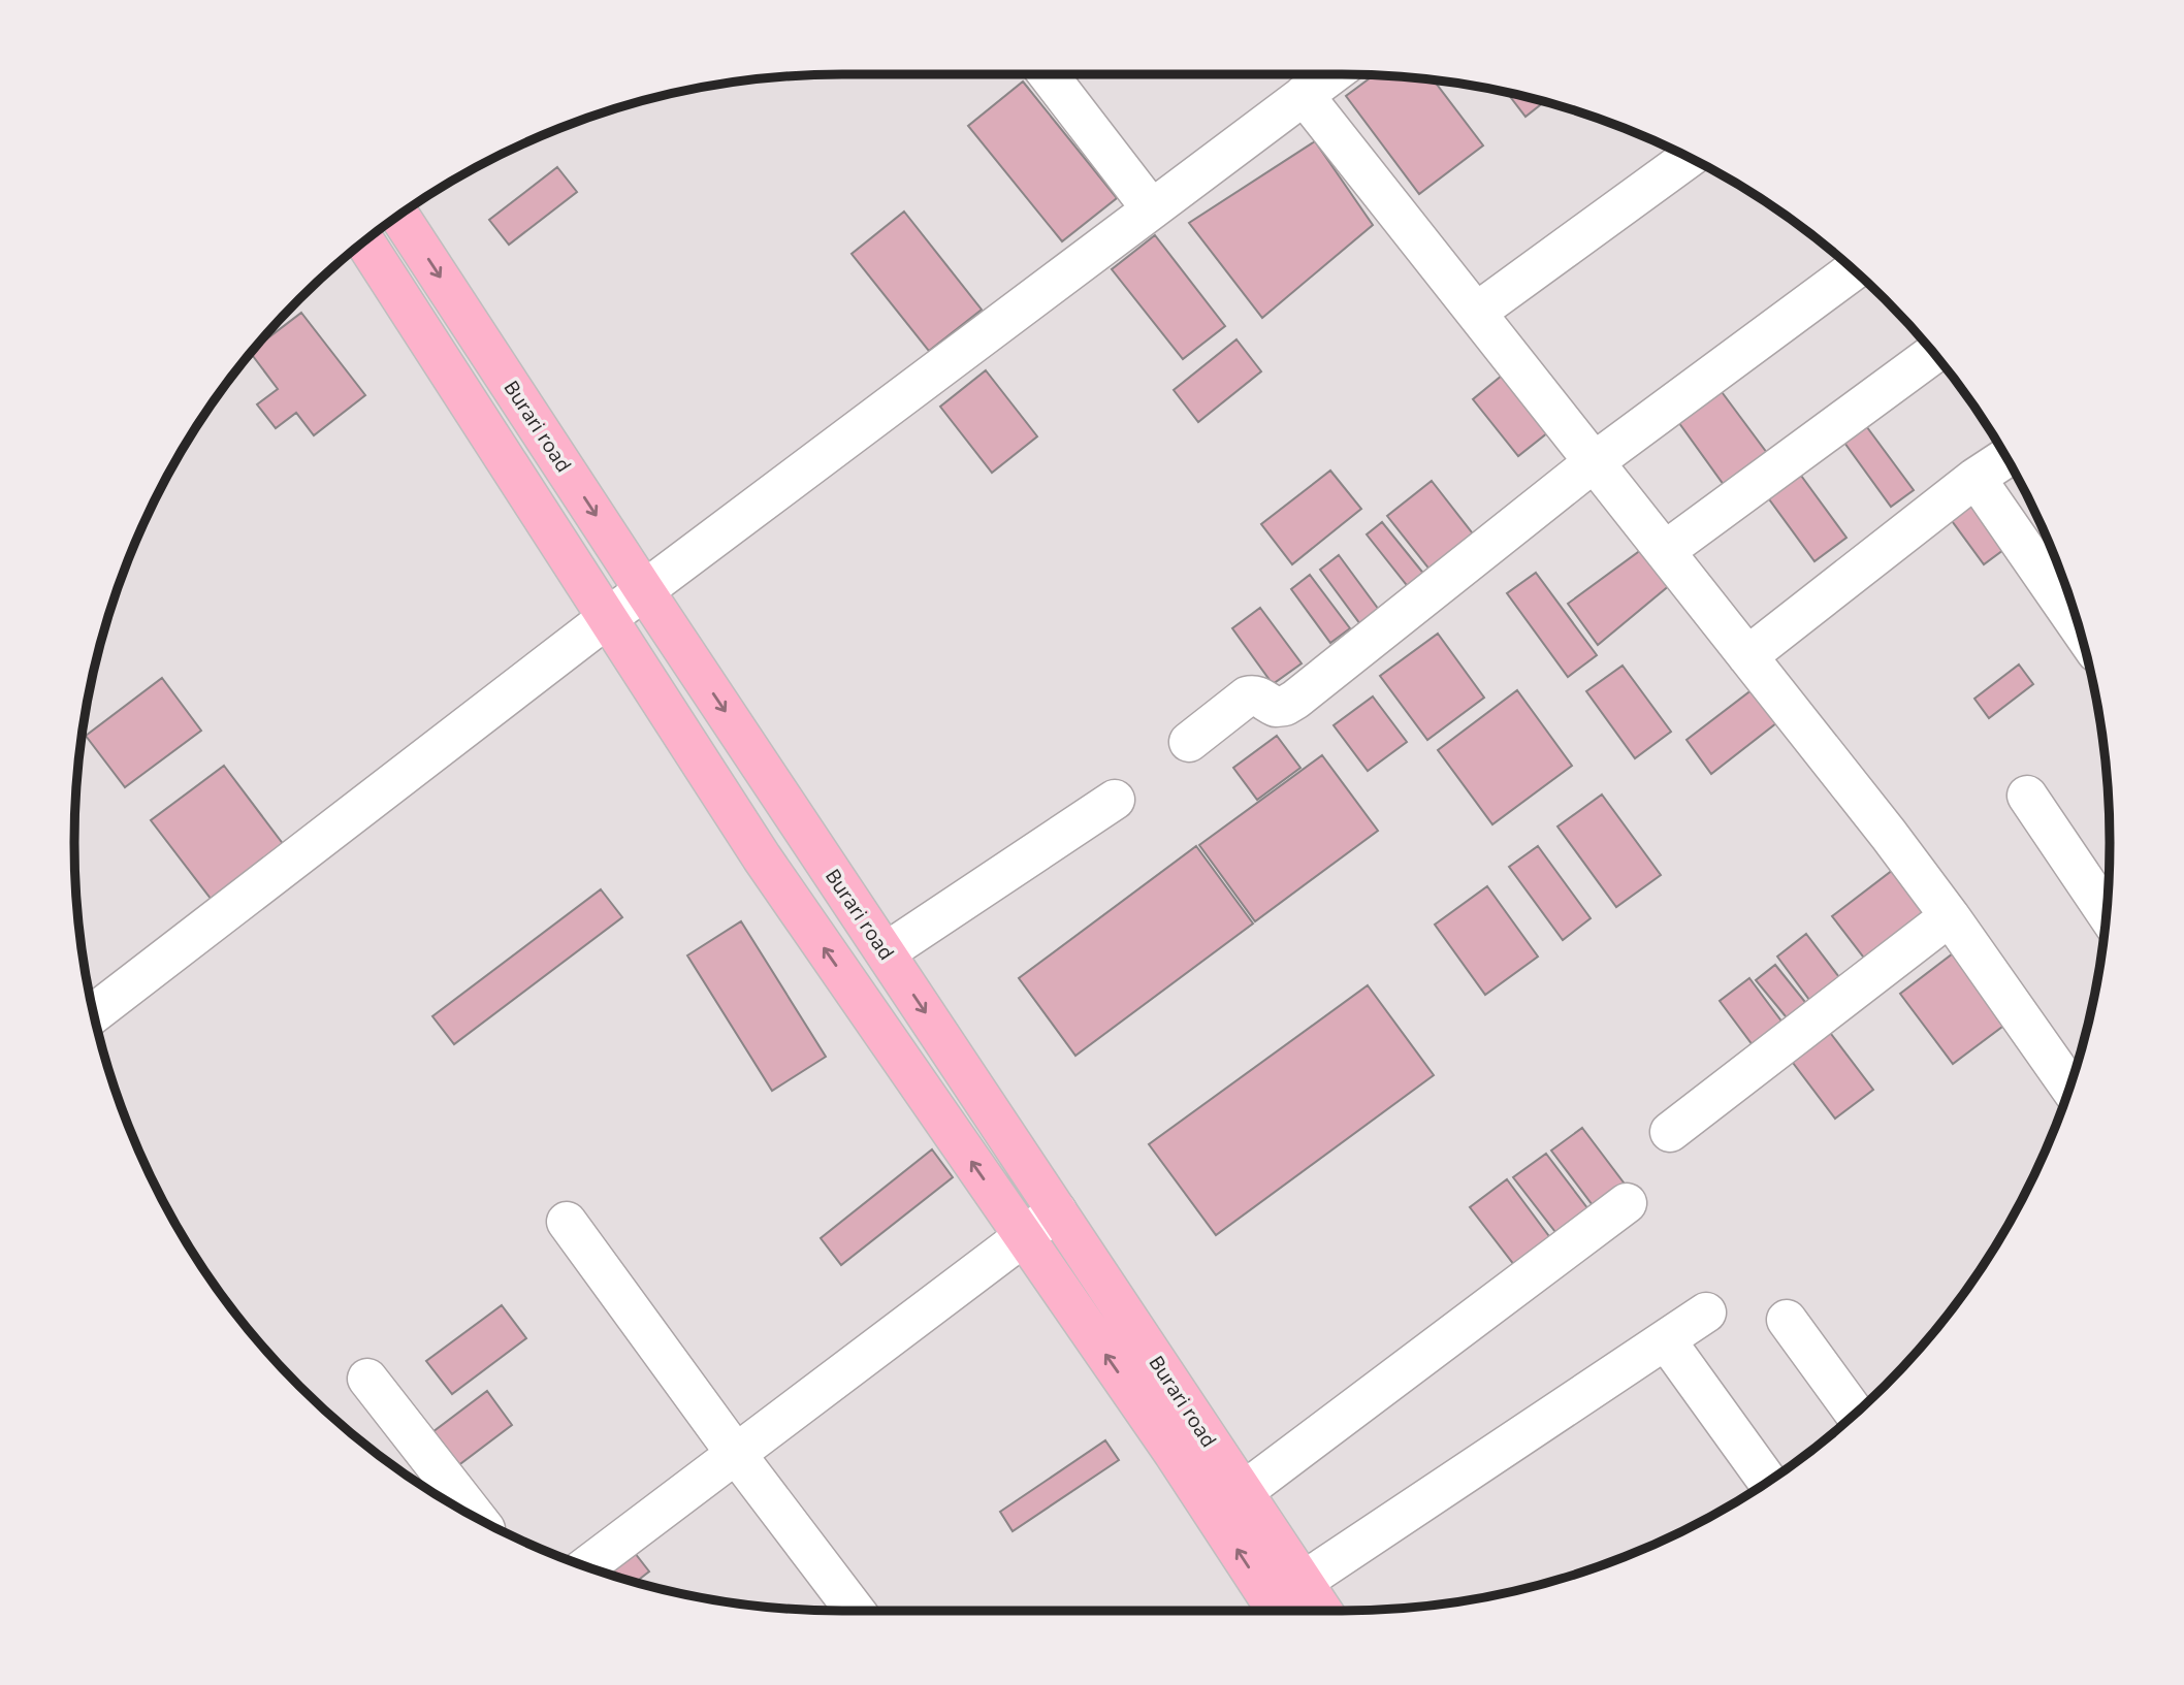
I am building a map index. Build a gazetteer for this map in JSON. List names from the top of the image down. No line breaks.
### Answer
{"streets":{"main road":["Burari road"]}}
